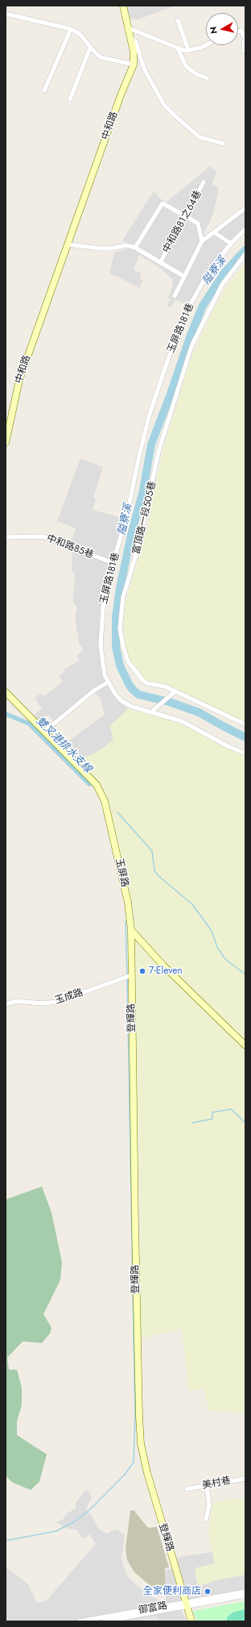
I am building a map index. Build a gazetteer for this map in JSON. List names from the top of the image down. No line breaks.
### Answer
{"streets":{"street":["中和路","中和路81之64巷","玉屏路181巷","富頂路一段505巷","中和路85巷","玉屏路","玉成路","登輝路","美村巷","御富路"]},"crossings":[["玉屏路181巷","中和路85巷"],["玉屏路","登輝路"],["玉成路","登輝路"],["登輝路","御富路"]],"water":["隘寮溪","雙叉港排水支線"],"places":["7-Eleven","全家便利商店"],"north":"left"}
